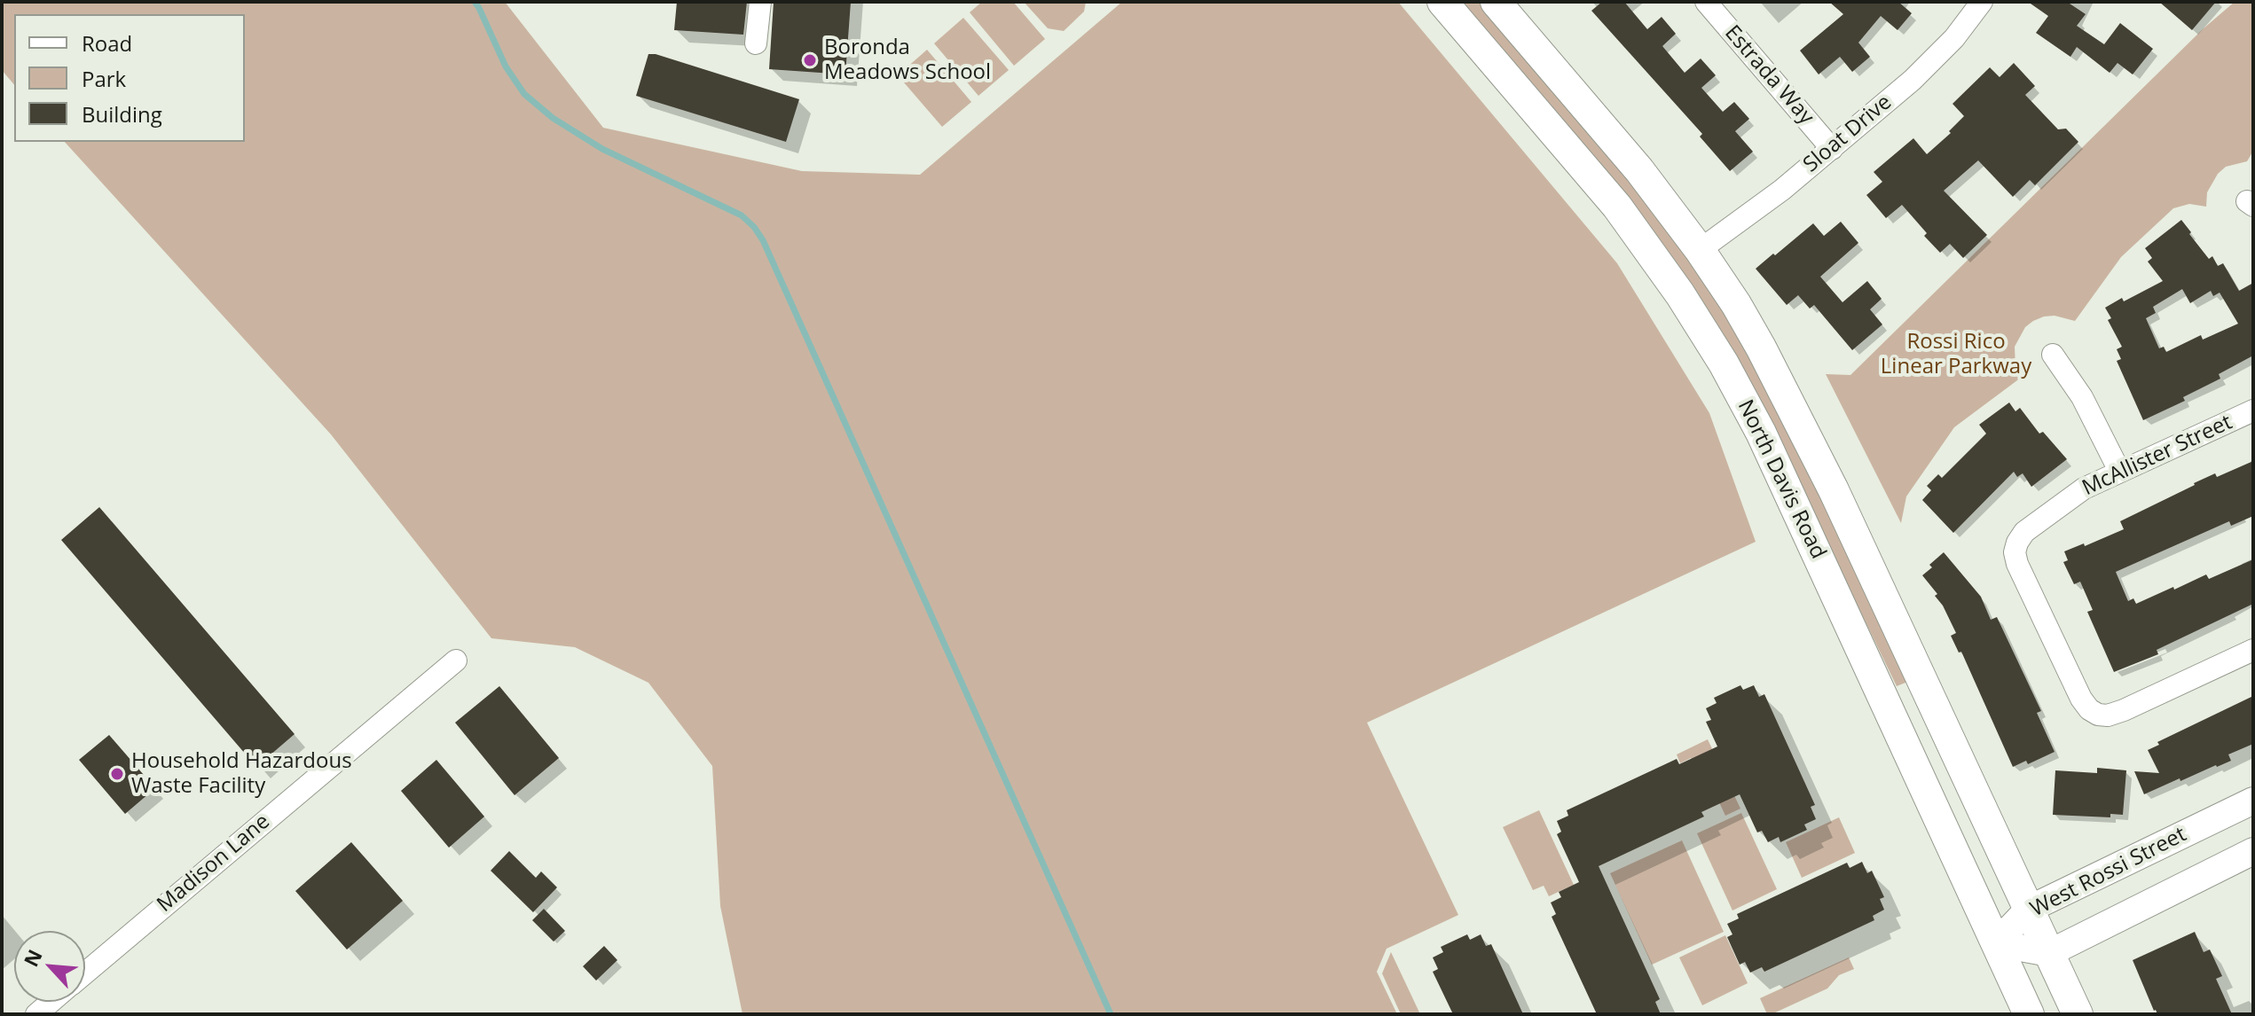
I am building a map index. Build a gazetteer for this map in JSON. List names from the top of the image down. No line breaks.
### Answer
{"streets":{"highway":["North Davis Road"],"main road":["West Rossi Street"],"street":["Estrada Way","Sloat Drive","McAllister Street","Madison Lane"]},"crossings":[["Estrada Way","Sloat Drive"],["Sloat Drive","North Davis Road"],["North Davis Road","West Rossi Street"]],"parks":["Rossi Rico Linear Parkway"],"places":["Boronda Meadows School","Household Hazardous Waste Facility"],"legend":["Road","Park","Building"],"north":"top left"}
